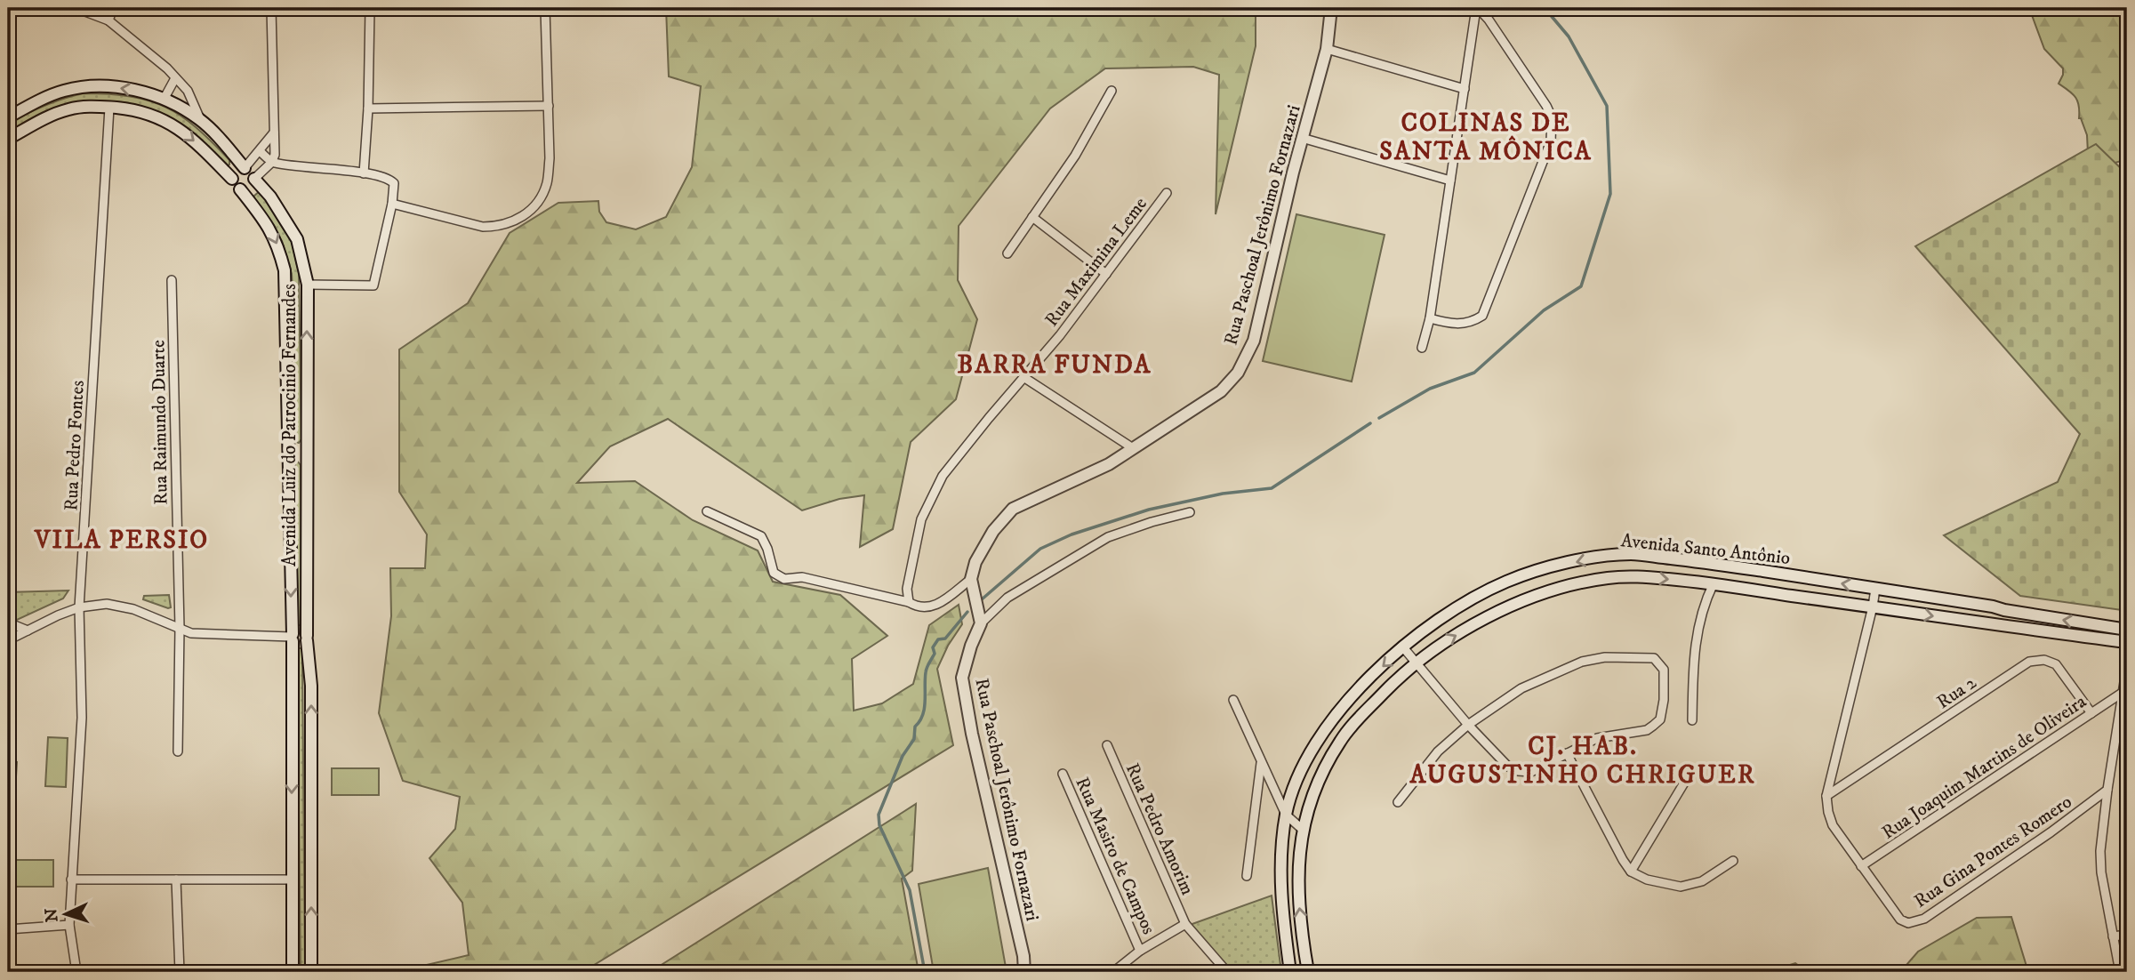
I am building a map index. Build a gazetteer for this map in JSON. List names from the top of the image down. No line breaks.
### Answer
{"streets":{"main road":["Rua Paschoal Jerônimo Fornazari","Avenida Luiz do Patrocinio Fernandes","Avenida Santo Antônio"],"street":["Rua Maximina Leme","Rua Raimundo Duarte","Rua Pedro Fontes","Rua 2","Rua Joaquim Martins de Oliveira","Rua Pedro Amorim","Rua Gina Pontes Romero","Rua Masiro de Campos"]},"crossings":[["Avenida Santo Antônio","Rua Gina Pontes Romero"],["Rua 2","Rua Joaquim Martins de Oliveira"],["Rua 2","Rua Gina Pontes Romero"],["Rua Joaquim Martins de Oliveira","Rua Gina Pontes Romero"]],"districts":["COLINAS DE SANTA MÔNICA","BARRA FUNDA","VILA PERSIO","CJ. HAB. AUGUSTINHO CHRIGUER"],"north":"left"}
